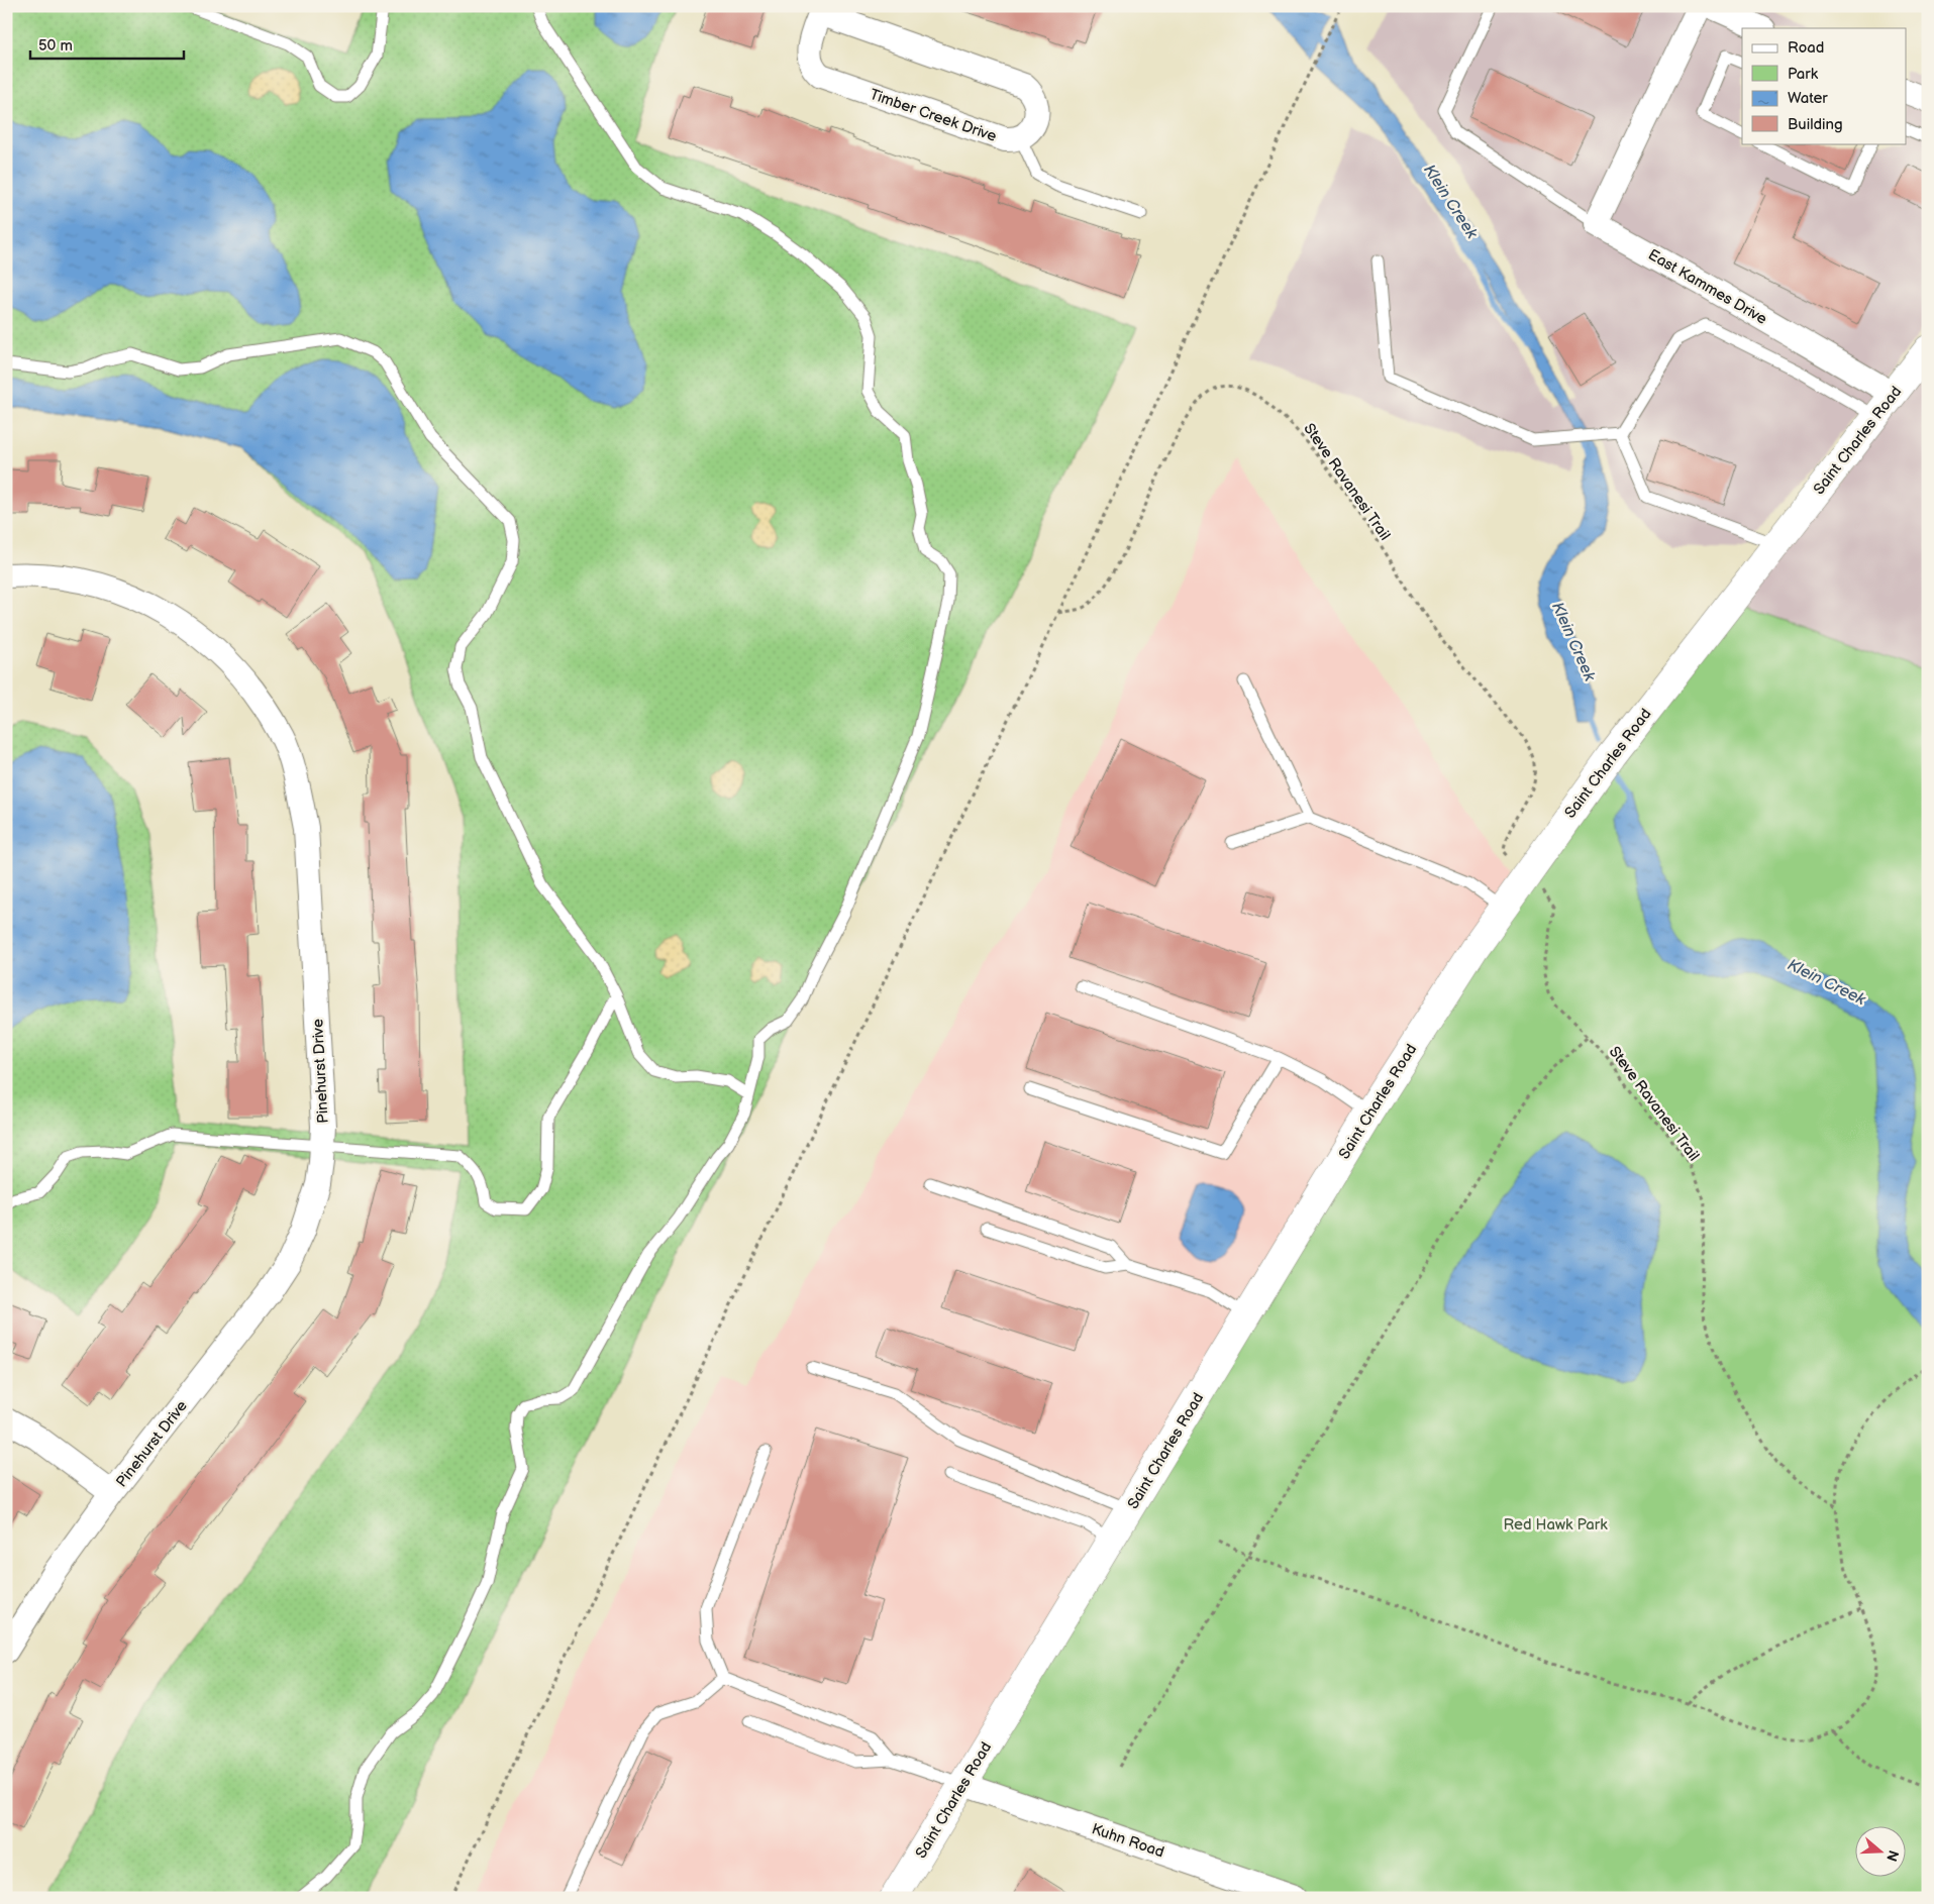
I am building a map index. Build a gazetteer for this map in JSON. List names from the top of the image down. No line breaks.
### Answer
{"streets":{"street":["Timber Creek Drive","East Kammes Drive","Saint Charles Road","Pinehurst Drive","Kuhn Road"],"path":["Steve Ravanesi Trail"]},"crossings":[["East Kammes Drive","Saint Charles Road"],["Saint Charles Road","Kuhn Road"]],"water":["Klein Creek"],"parks":["Red Hawk Park"],"legend":["Road","Park","Water","Building"],"scale_bar":"50 m","north":"right"}
